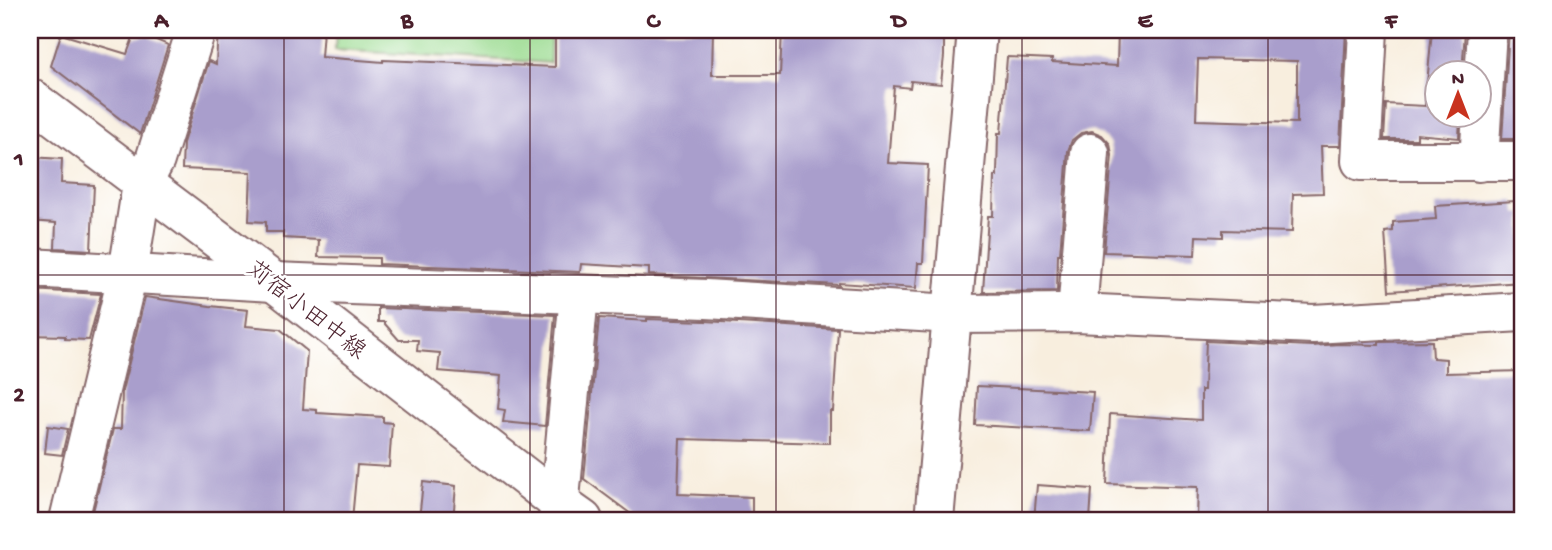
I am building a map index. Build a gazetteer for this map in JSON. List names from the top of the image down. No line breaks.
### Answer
{"streets":{"street":["苅宿小田中線"]},"north":"top","grid":{"columns":["A","B","C","D","E","F"],"rows":["1","2"]}}
